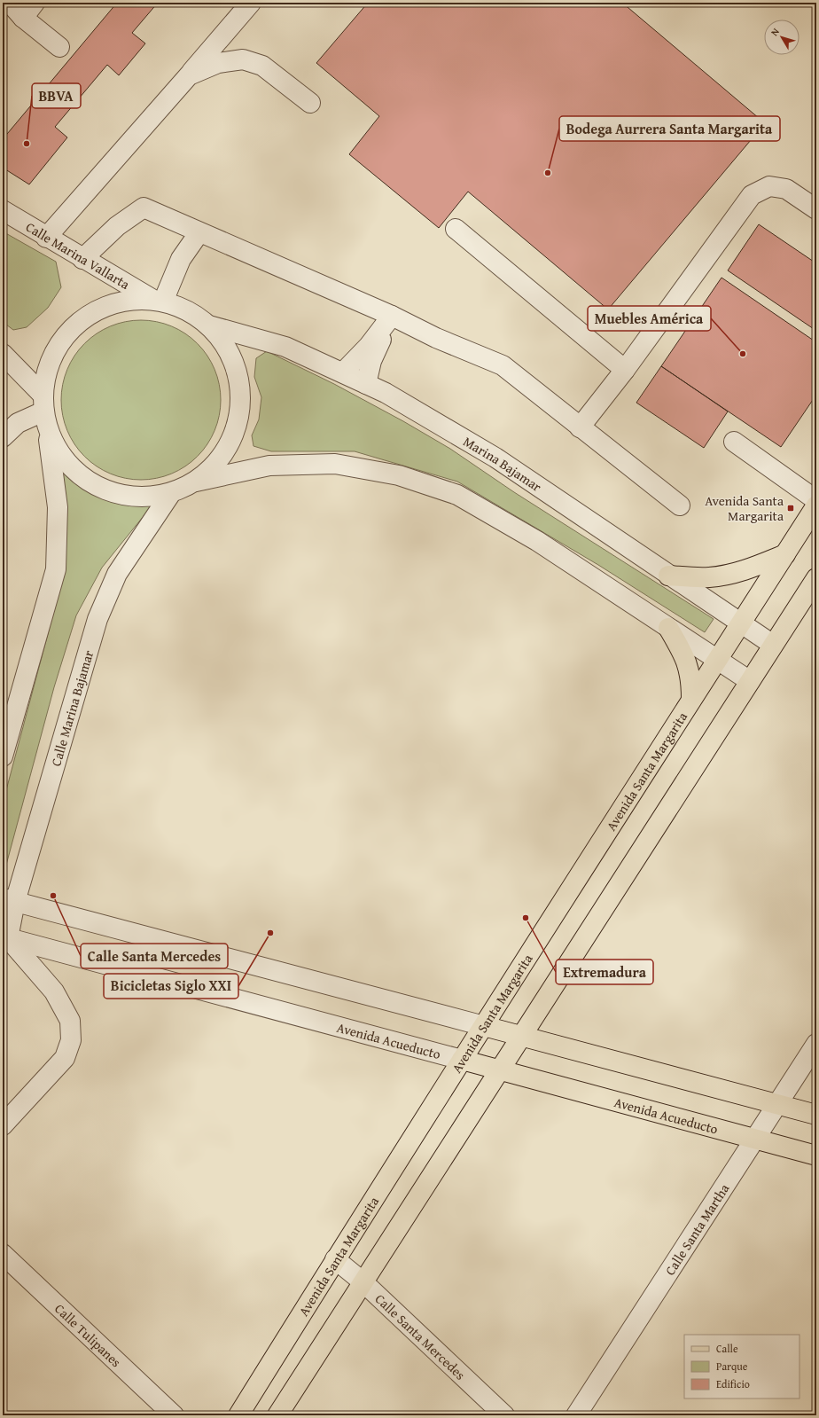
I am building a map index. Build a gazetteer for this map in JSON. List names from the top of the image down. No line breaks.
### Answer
{"streets":{"main road":["Avenida Santa Margarita","Avenida Acueducto"],"street":["Calle Marina Vallarta","Marina Bajamar","Calle Marina Bajamar","Calle Santa Martha","Calle Tulipanes","Calle Santa Mercedes"]},"crossings":[["Marina Bajamar","Avenida Santa Margarita"],["Calle Marina Bajamar","Avenida Acueducto"],["Avenida Santa Margarita","Avenida Acueducto"],["Avenida Santa Margarita","Calle Santa Mercedes"],["Avenida Acueducto","Calle Santa Martha"]],"places":{"other":["BBVA","Bodega Aurrera Santa Margarita","Muebles América","Calle Santa Mercedes","Extremadura","Bicicletas Siglo XXI"],"transit":["Avenida Santa Margarita"]},"legend":["Calle","Parque","Edificio"],"north":"top left"}
